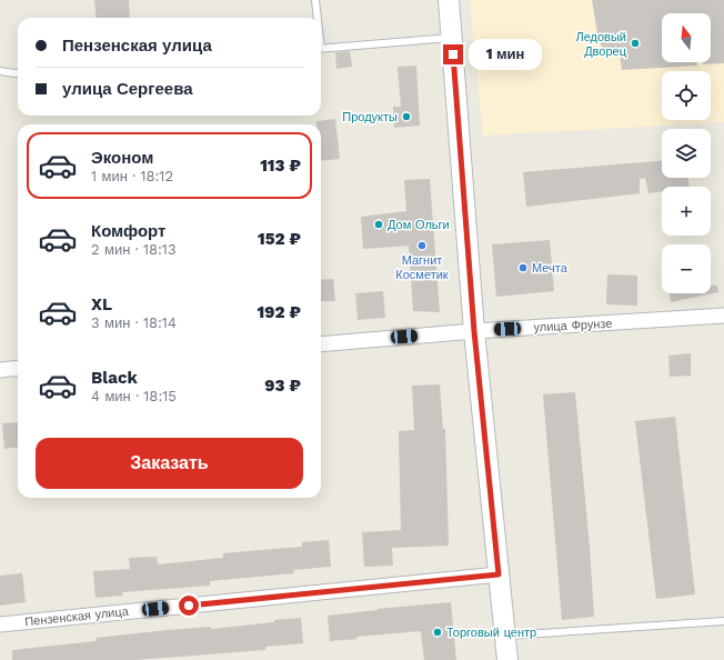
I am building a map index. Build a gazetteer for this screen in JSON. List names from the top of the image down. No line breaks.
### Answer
{"streets":{"street":["улица Фрунзе","Пензенская улица"]},"places":["Ледовый Дворец","Продукты","Дом Ольги","Магнит Косметик","Мечта","Торговый центр"],"north":"top","page":{"map_buttons":["+","−"],"banner":["Пензенская улица","улица Сергеева"],"bubble":"1 мин","list":[{"name":"Эконом","note":"1 мин · 18:12","value":"113 ₽"},{"name":"Комфорт","note":"2 мин · 18:13","value":"152 ₽"},{"name":"XL","note":"3 мин · 18:14","value":"192 ₽"},{"name":"Black","note":"4 мин · 18:15","value":"93 ₽"}],"buttons":"Заказать"}}
